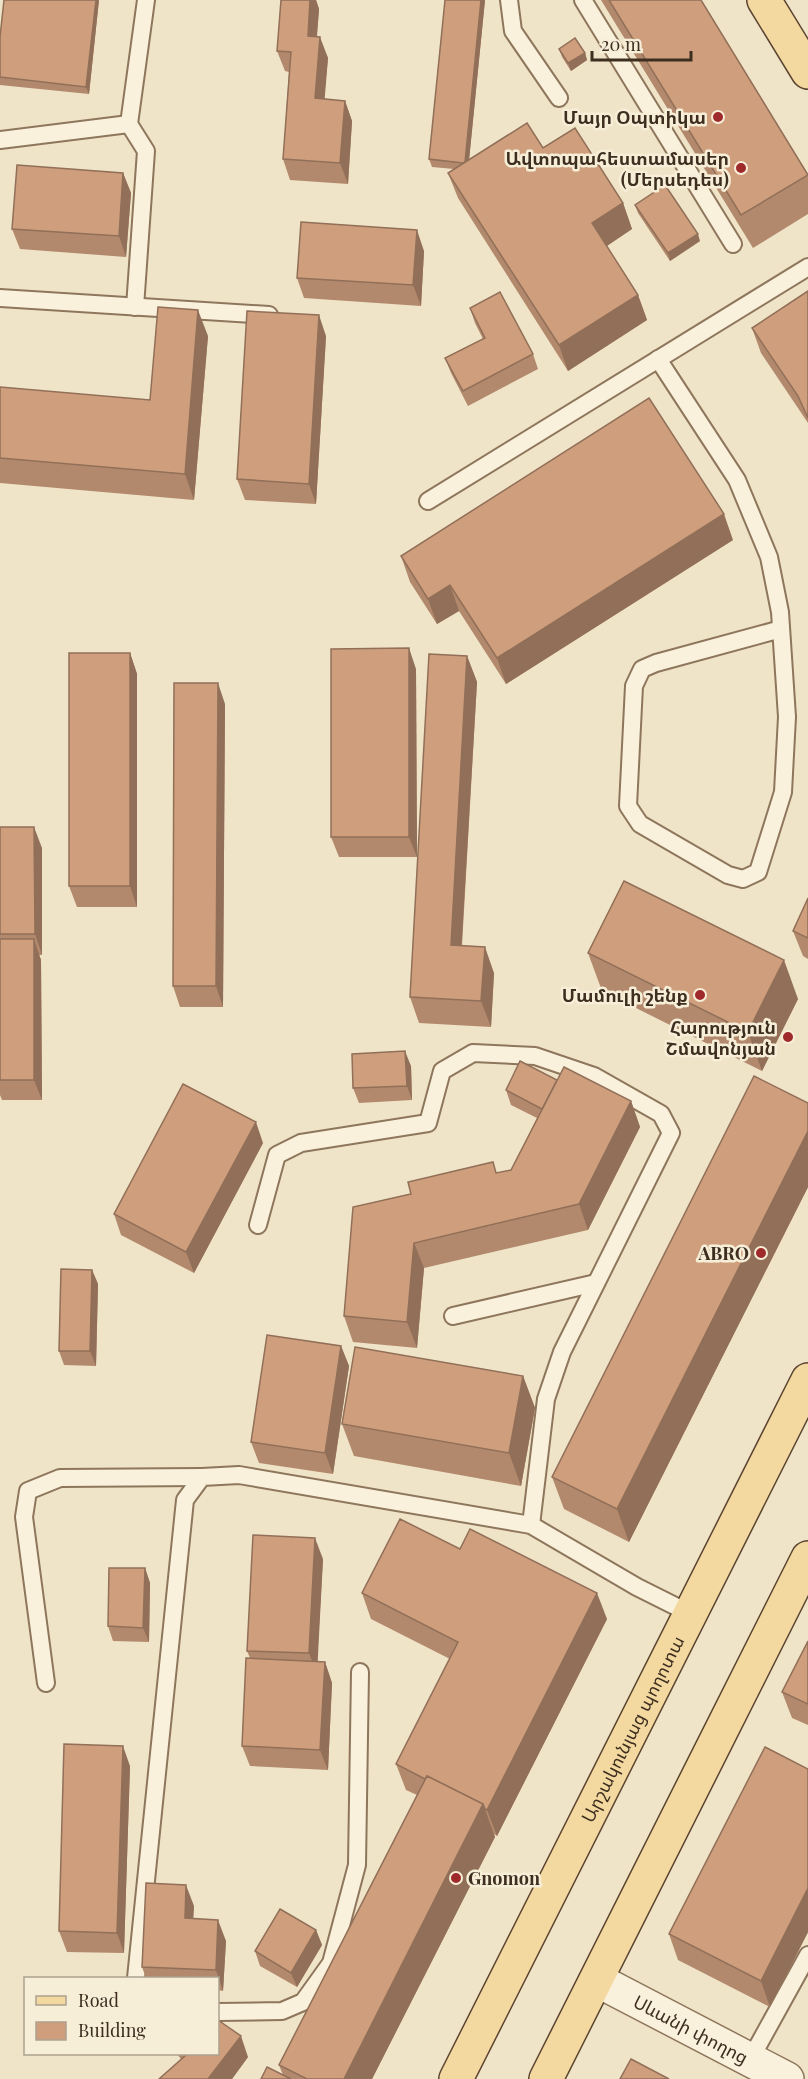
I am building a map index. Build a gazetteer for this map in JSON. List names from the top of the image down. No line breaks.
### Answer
{"streets":{"main road":["Արշակունյաց պողոտա"],"street":["Սևանի փողոց"]},"places":["Մայր Օպտիկա","Ավտոպահեստամասեր (Մերսեդես)","Մամուլի շենք","Հարություն Շմավոնյան","ABRO","Gnomon"],"legend":["Road","Building"],"scale_bar":"20 m"}
